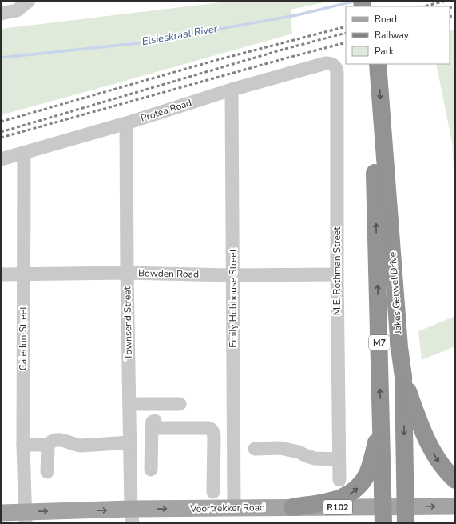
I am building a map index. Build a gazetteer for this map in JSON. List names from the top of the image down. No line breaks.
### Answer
{"streets":{"highway":["Jakes Gerwel Drive","M7"],"main road":["R102","Voortrekker Road"],"street":["Protea Road","M.E. Rothman Street","Bowden Road","Emily Hobhouse Street","Townsend Street","Caledon Street"]},"crossings":[["Protea Road","M.E. Rothman Street"],["Protea Road","Emily Hobhouse Street"],["Protea Road","Townsend Street"],["Protea Road","Caledon Street"],["M.E. Rothman Street","Bowden Road"],["Bowden Road","Emily Hobhouse Street"],["Bowden Road","Townsend Street"],["Bowden Road","Caledon Street"],["Jakes Gerwel Drive","Voortrekker Road"],["Emily Hobhouse Street","Voortrekker Road"],["Townsend Street","Voortrekker Road"],["Caledon Street","Voortrekker Road"]],"one_way":["Voortrekker Road"],"water":["Elsieskraal River"],"legend":["Road","Railway","Park"]}
